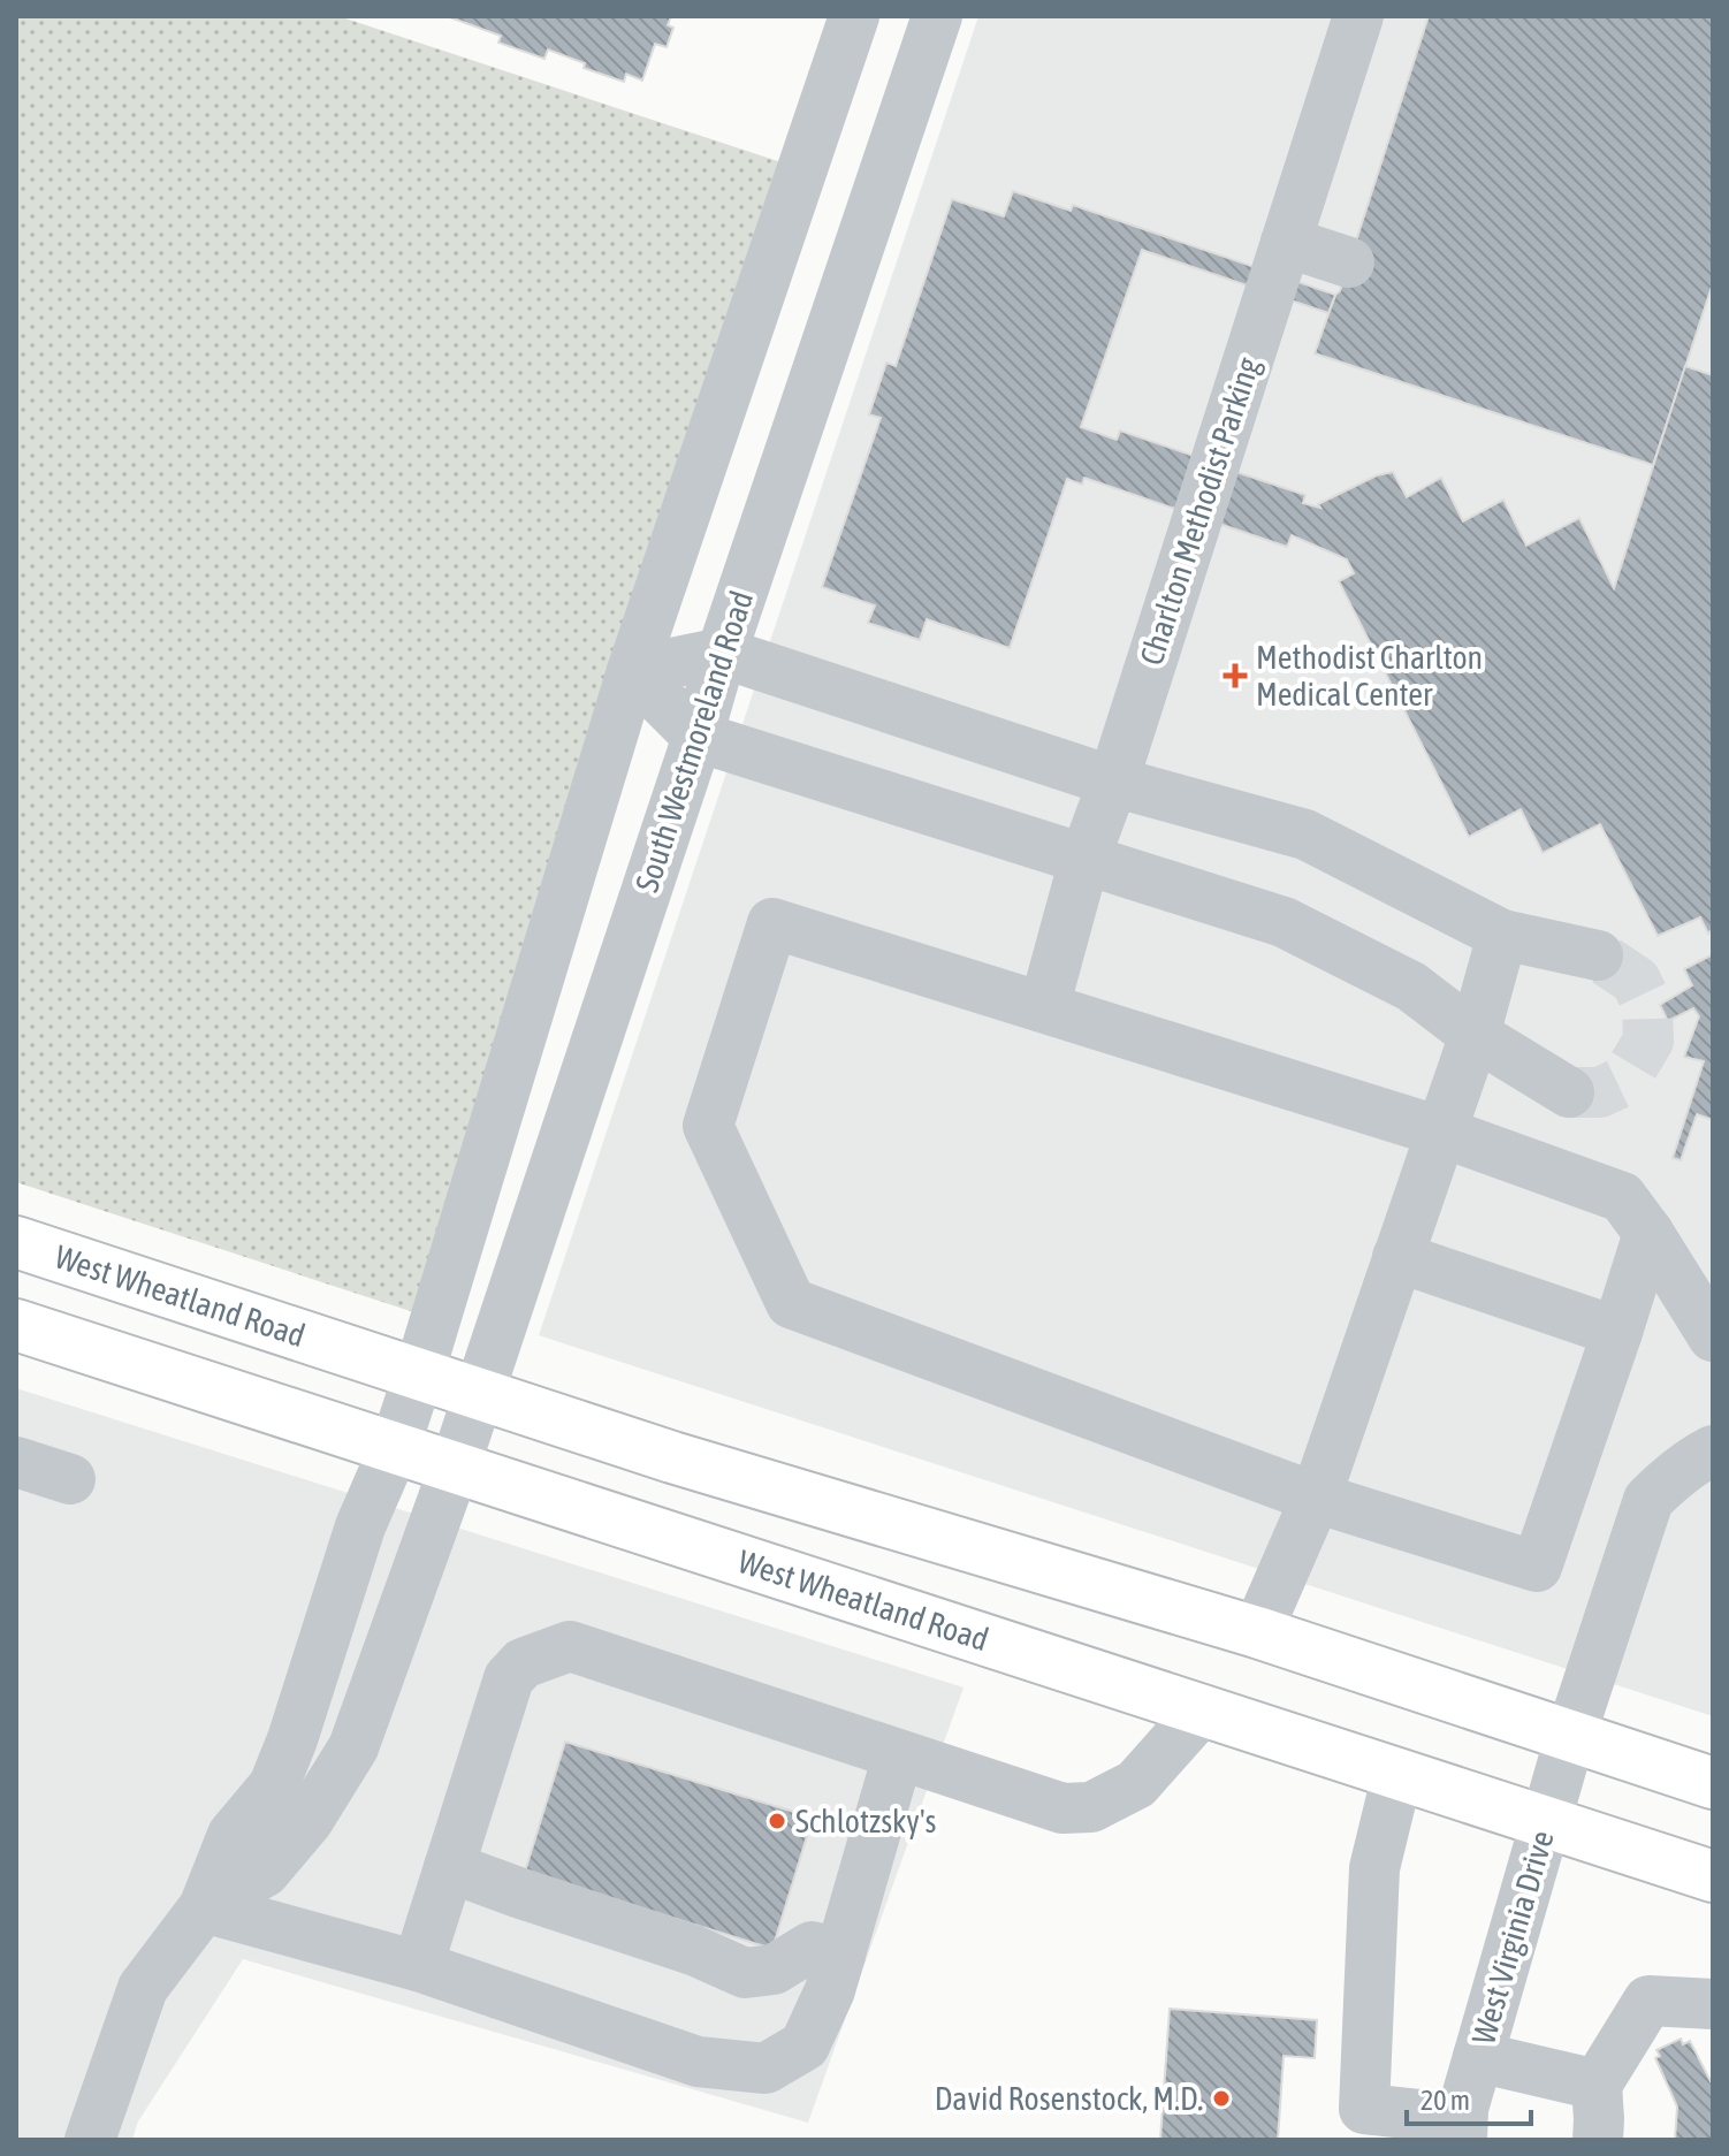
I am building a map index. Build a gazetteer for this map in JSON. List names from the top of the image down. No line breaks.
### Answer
{"streets":{"main road":["West Wheatland Road"],"street":["Charlton Methodist Parking","South Westmoreland Road","West Virginia Drive"]},"crossings":[["South Westmoreland Road","West Wheatland Road"],["West Wheatland Road","West Virginia Drive"]],"places":{"health":["Methodist Charlton Medical Center"],"other":["Schlotzsky's","David Rosenstock, M.D."]},"scale_bar":"20 m"}
